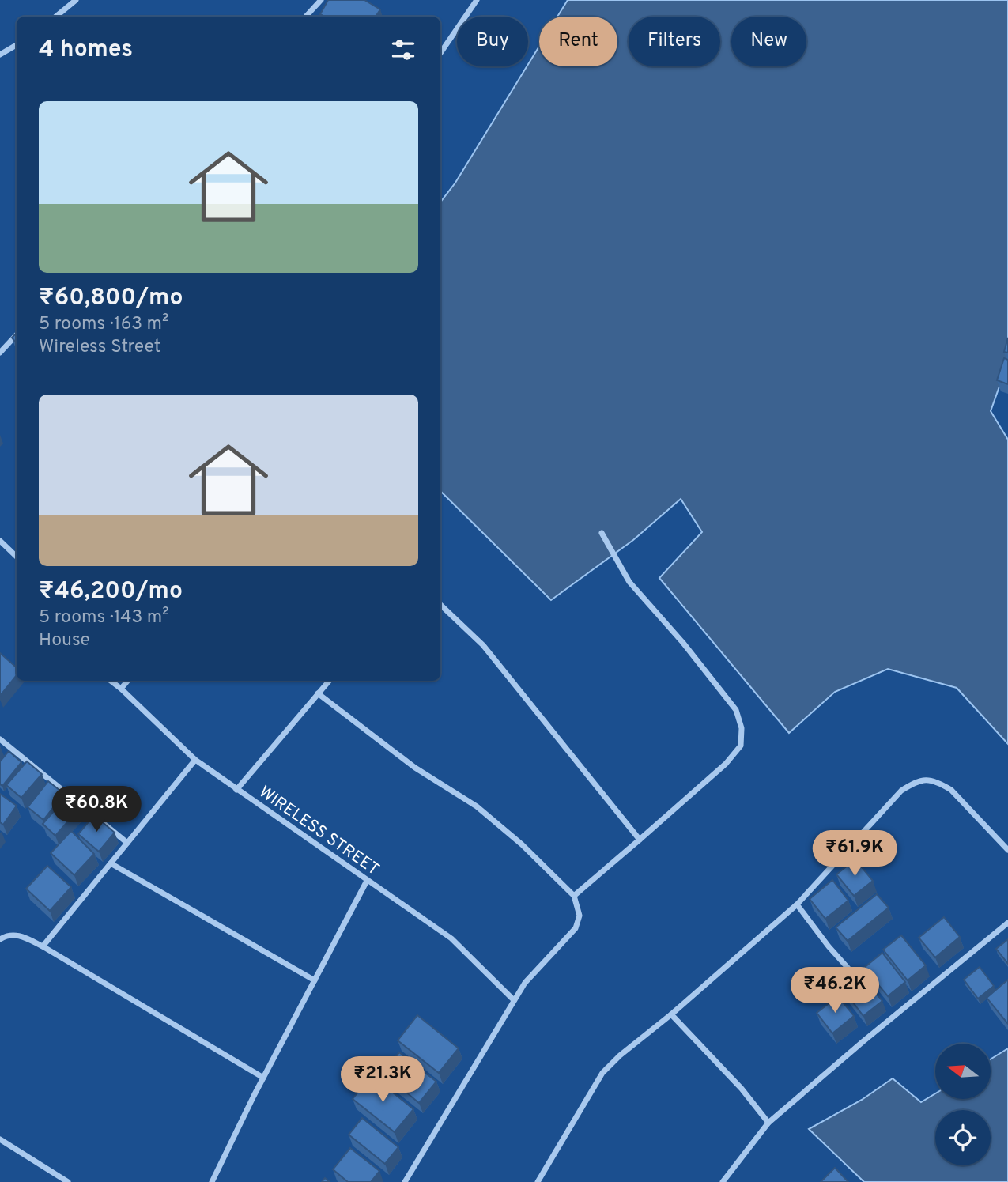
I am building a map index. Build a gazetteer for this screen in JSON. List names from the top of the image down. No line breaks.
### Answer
{"streets":{"street":["WIRELESS STREET"]},"north":"left","page":{"chip":["Buy","Rent","Filters","New"],"heading":"4 homes","list":[{"name":"₹60,800/mo","note":"5 rooms · 163 m² · Wireless Street"},{"name":"₹46,200/mo","note":"5 rooms · 143 m² · House"}],"price":["₹60.8K","₹61.9K","₹46.2K","₹21.3K"]}}
